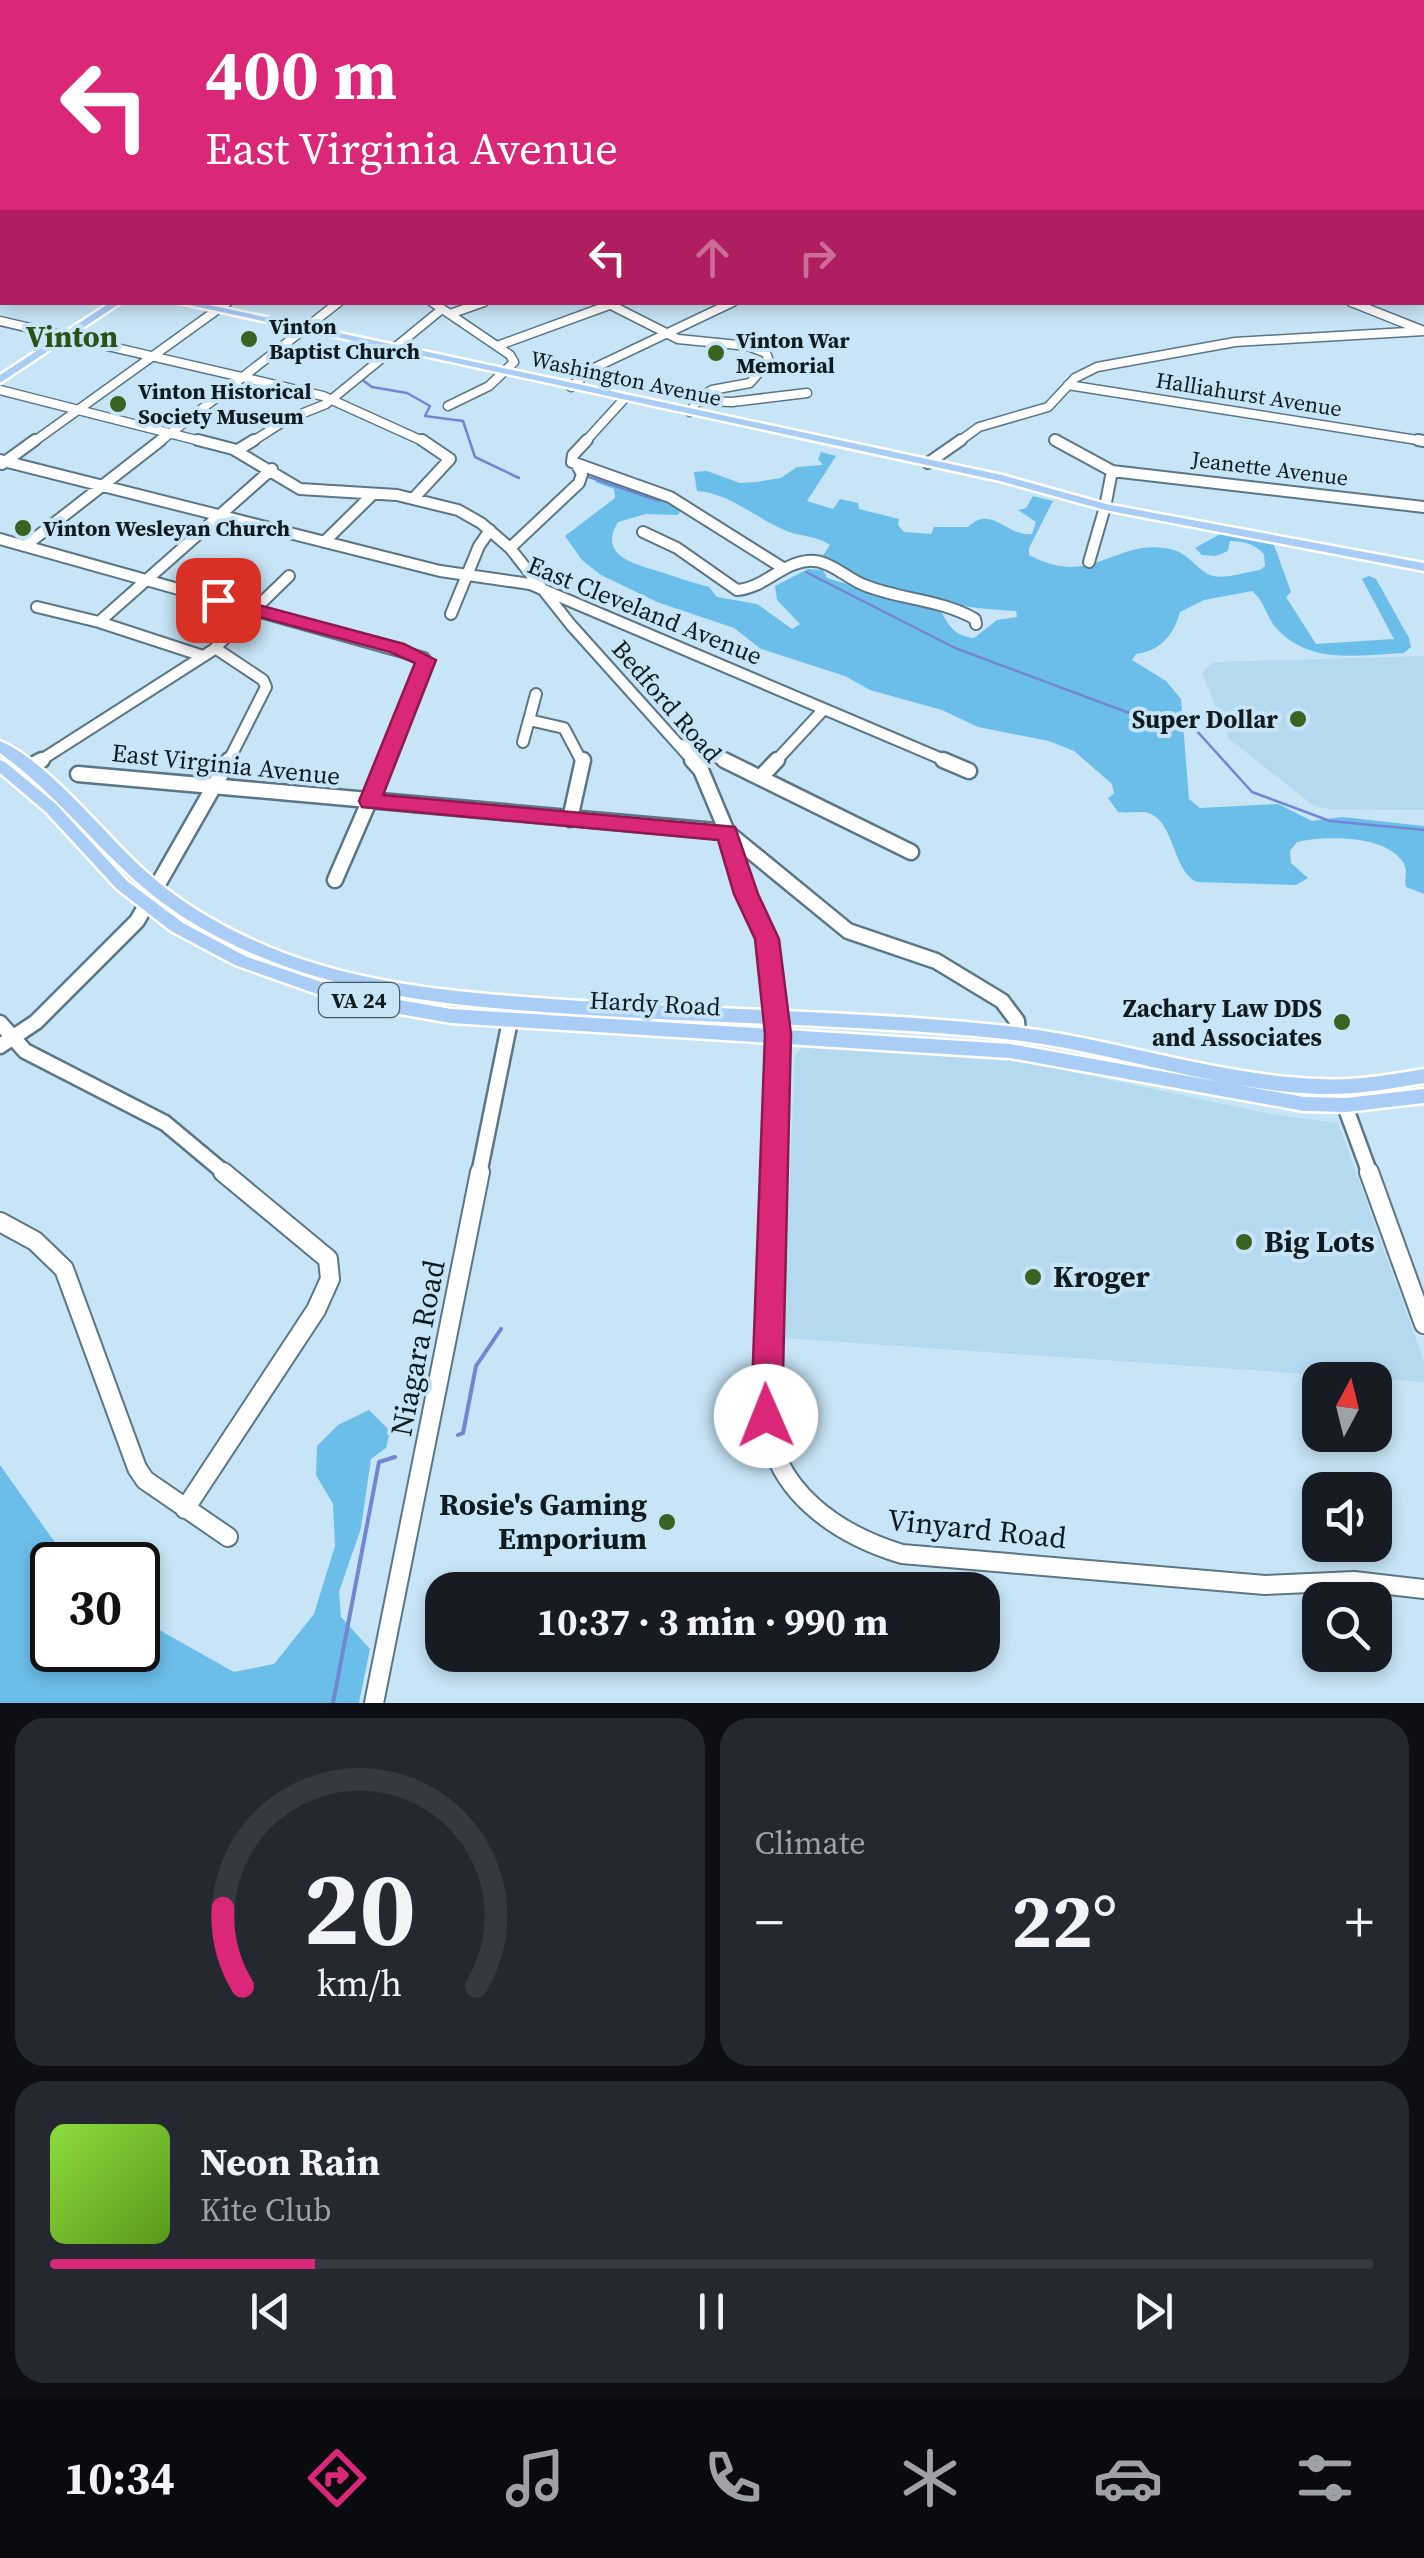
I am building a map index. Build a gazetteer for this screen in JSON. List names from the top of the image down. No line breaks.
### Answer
{"streets":{"main road":["Washington Avenue","VA 24","Hardy Road"],"street":["Halliahurst Avenue","Jeanette Avenue","East Cleveland Avenue","Bedford Road","East Virginia Avenue","Niagara Road","Vinyard Road"]},"crossings":[["East Cleveland Avenue","Bedford Road"],["Bedford Road","East Virginia Avenue"],["Bedford Road","Hardy Road"],["Bedford Road","Vinyard Road"],["East Virginia Avenue","Vinyard Road"],["VA 24","Hardy Road"],["Hardy Road","Niagara Road"],["Hardy Road","Vinyard Road"]],"districts":["Vinton"],"places":["Vinton Baptist Church","Vinton War Memorial","Vinton Historical Society Museum","Vinton Wesleyan Church","Super Dollar","Zachary Law DDS and Associates","Big Lots","Kroger","Rosie's Gaming Emporium"],"north":"top","page":{"turn":["400 m","East Virginia Avenue"],"limit":"30","trip":"10:37 · 3 min · 990 m","tile":"Climate","heat":["−","22°","+"],"song":["Neon Rain","Kite Club"],"tabs":"10:34","gauge":["20","km/h"]}}
